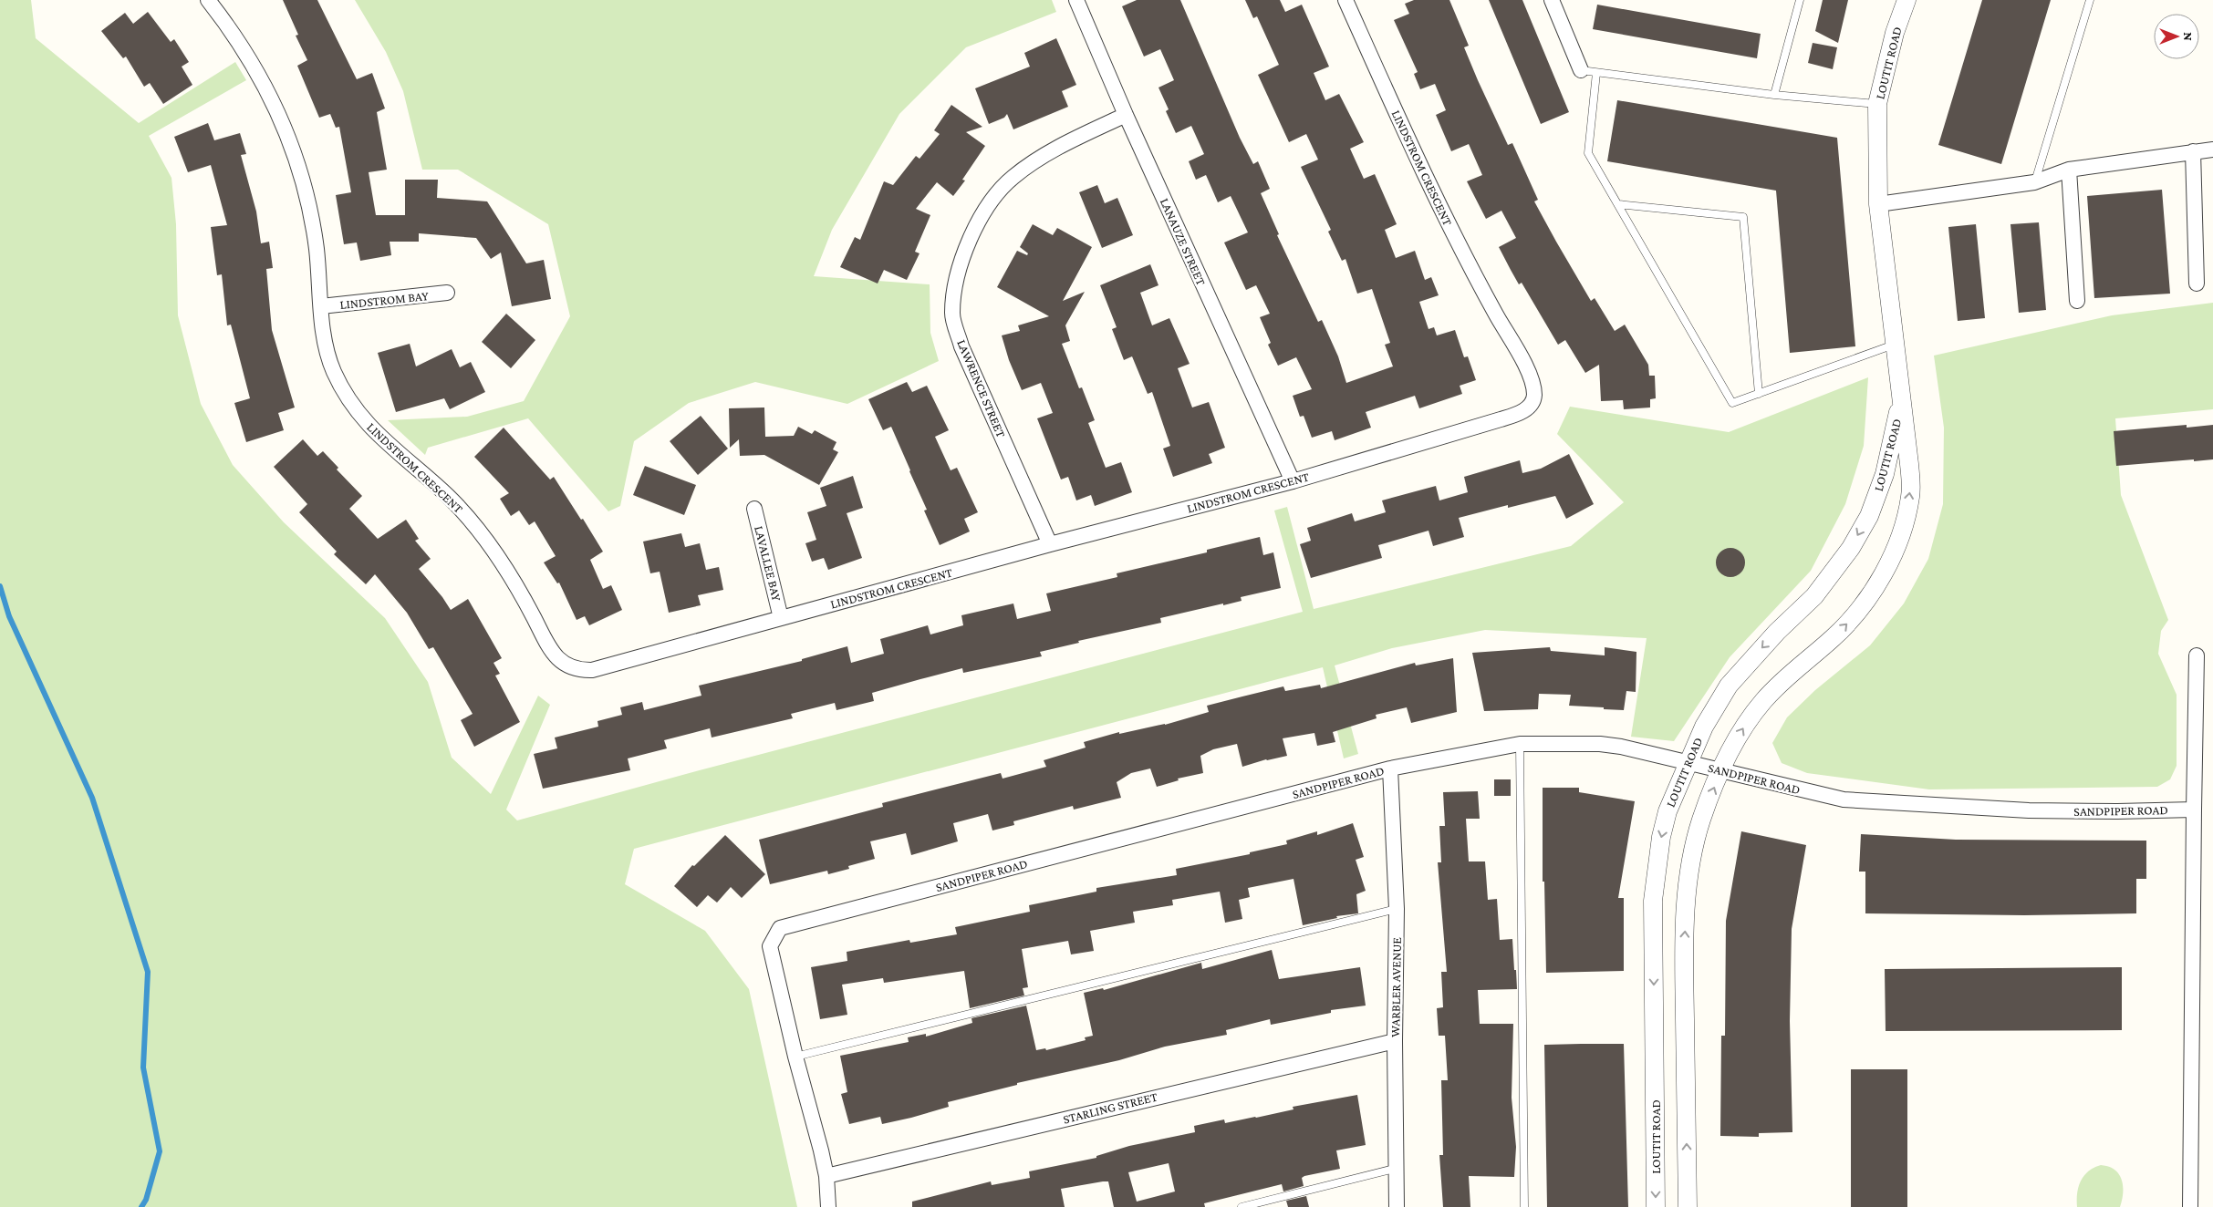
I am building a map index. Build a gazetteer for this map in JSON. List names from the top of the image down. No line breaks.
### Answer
{"streets":{"street":["LOUTIT ROAD","LINDSTROM CRESCENT","LANAUZE STREET","LINDSTROM BAY","LAWRENCE STREET","LAVALLEE BAY","SANDPIPER ROAD","WARBLER AVENUE","STARLING STREET"]},"crossings":[["LOUTIT ROAD","SANDPIPER ROAD"],["LINDSTROM CRESCENT","LANAUZE STREET"],["LINDSTROM CRESCENT","LINDSTROM BAY"],["LINDSTROM CRESCENT","LAWRENCE STREET"],["LINDSTROM CRESCENT","LAVALLEE BAY"],["LANAUZE STREET","LAWRENCE STREET"],["SANDPIPER ROAD","WARBLER AVENUE"],["SANDPIPER ROAD","STARLING STREET"],["WARBLER AVENUE","STARLING STREET"]],"north":"right"}
